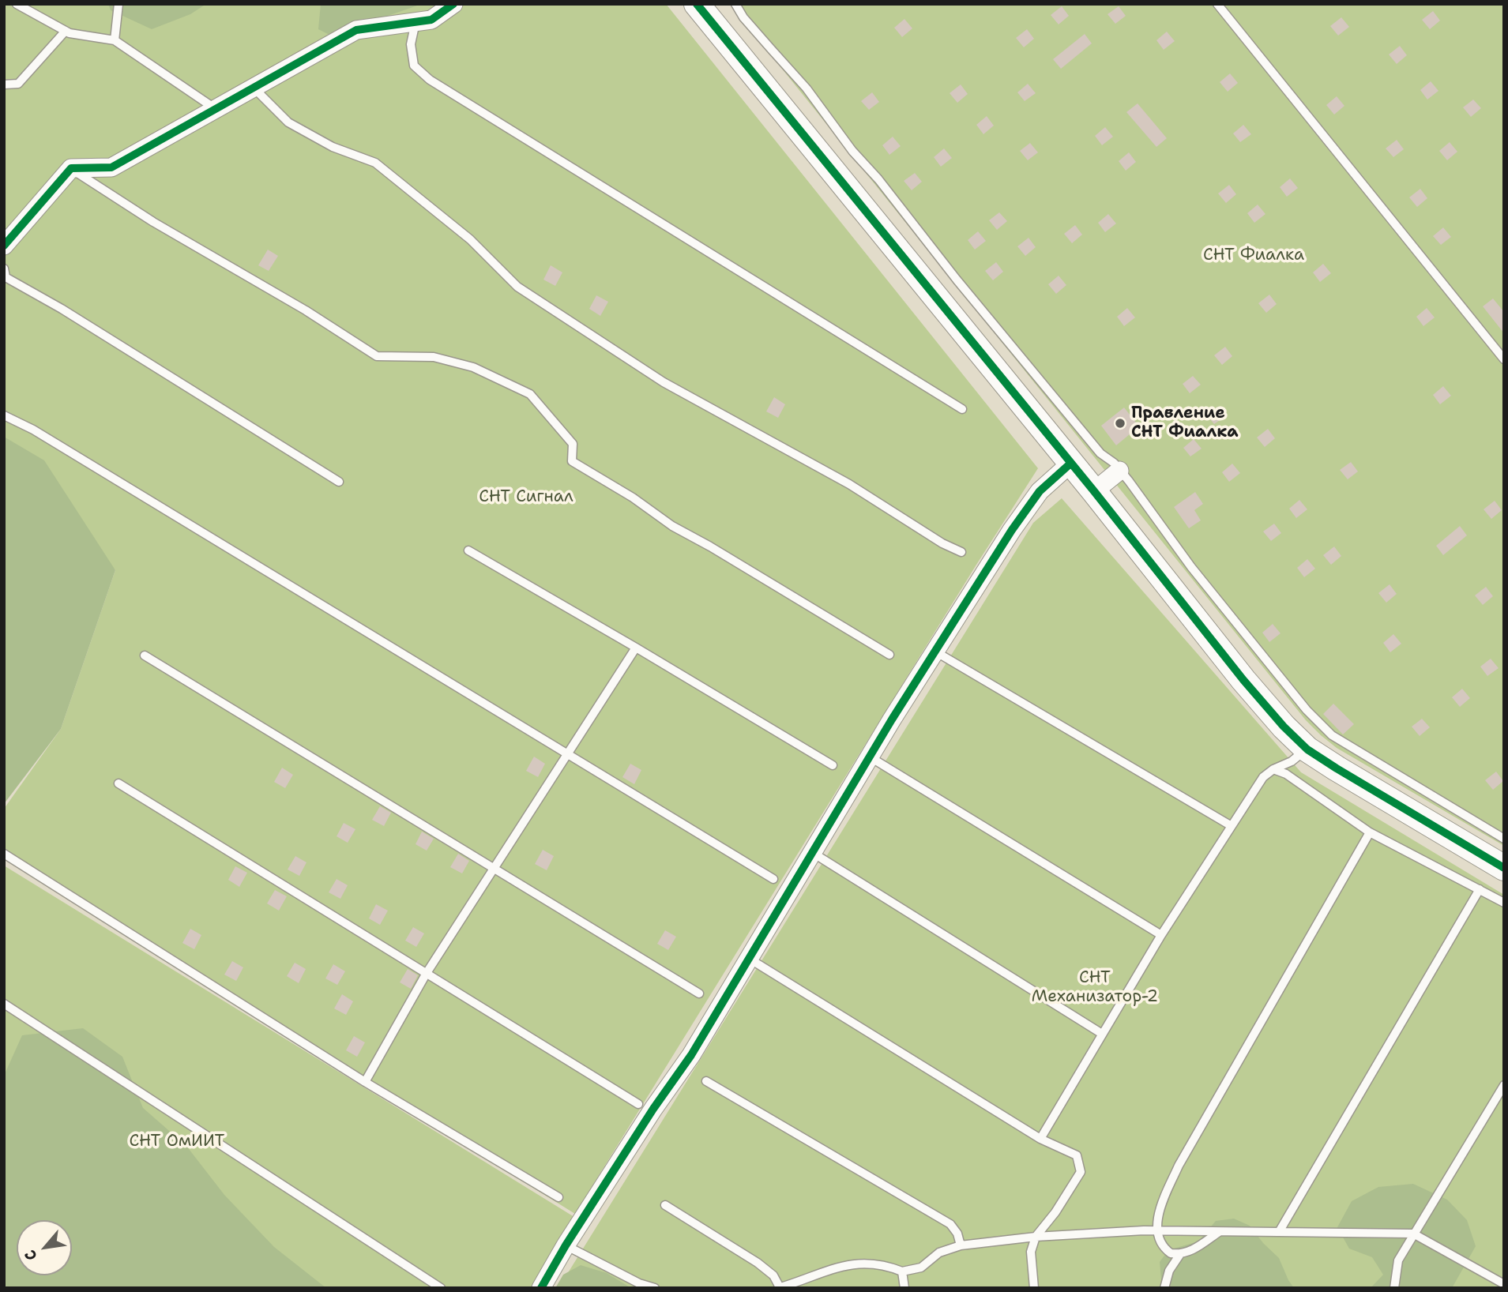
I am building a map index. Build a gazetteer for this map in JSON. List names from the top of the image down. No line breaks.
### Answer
{"parks":["СНТ Фиалка","СНТ Сигнал","СНТ Механизатор-2","СНТ ОмИИТ"],"places":["Правление СНТ Фиалка"],"north":"bottom left"}
